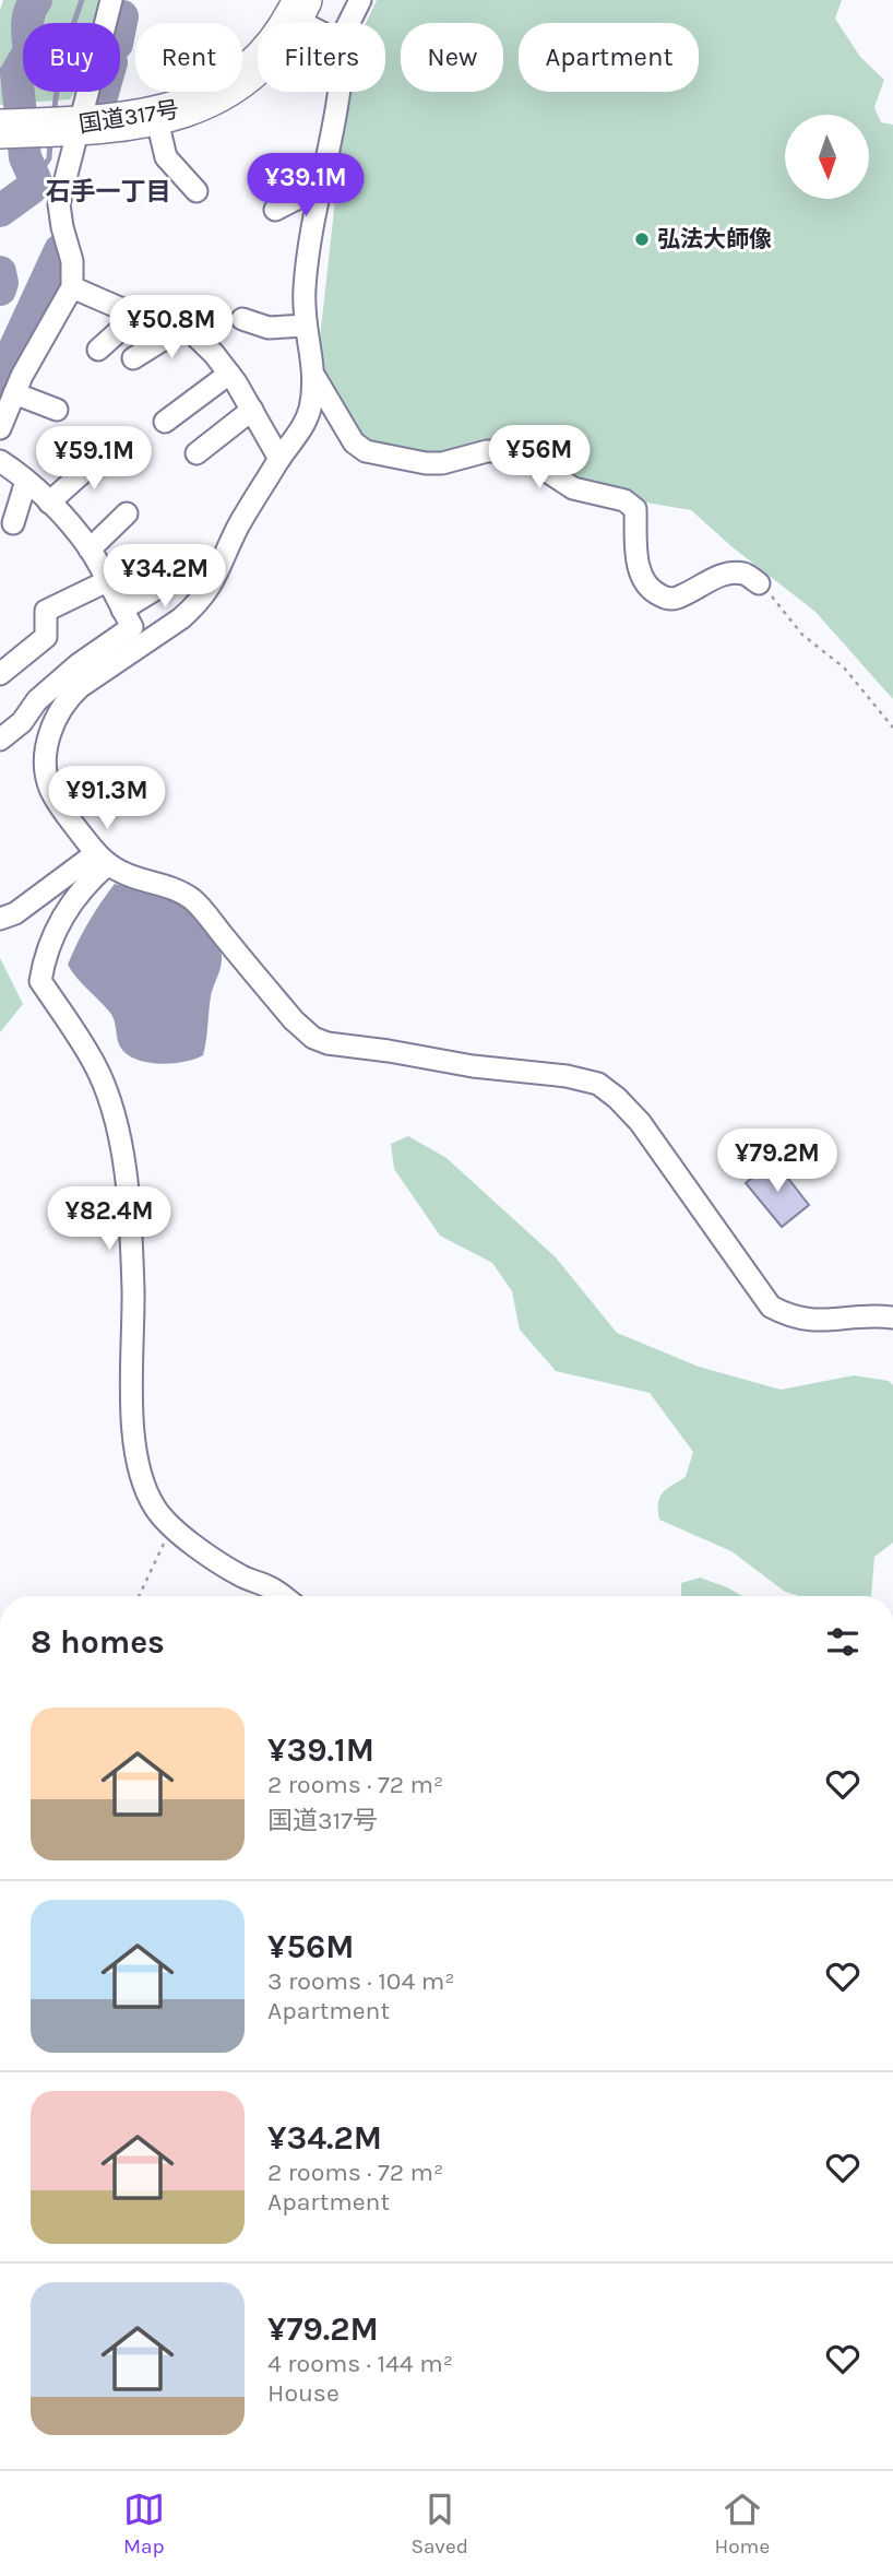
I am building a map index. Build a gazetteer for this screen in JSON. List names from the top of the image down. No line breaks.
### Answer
{"streets":{"highway":["国道317号"]},"districts":["石手一丁目"],"places":["弘法大師像"],"north":"bottom","page":{"chip":["Buy","Rent","Filters","New","Apartment"],"price":["¥39.1M","¥50.8M","¥56M","¥59.1M","¥34.2M","¥91.3M","¥79.2M","¥82.4M"],"heading":"8 homes","list":[{"name":"¥39.1M","note":"2 rooms · 72 m² · 国道317号"},{"name":"¥56M","note":"3 rooms · 104 m² · Apartment"},{"name":"¥34.2M","note":"2 rooms · 72 m² · Apartment"},{"name":"¥79.2M","note":"4 rooms · 144 m² · House"}],"tabs":["Map","Saved","Home"]}}
